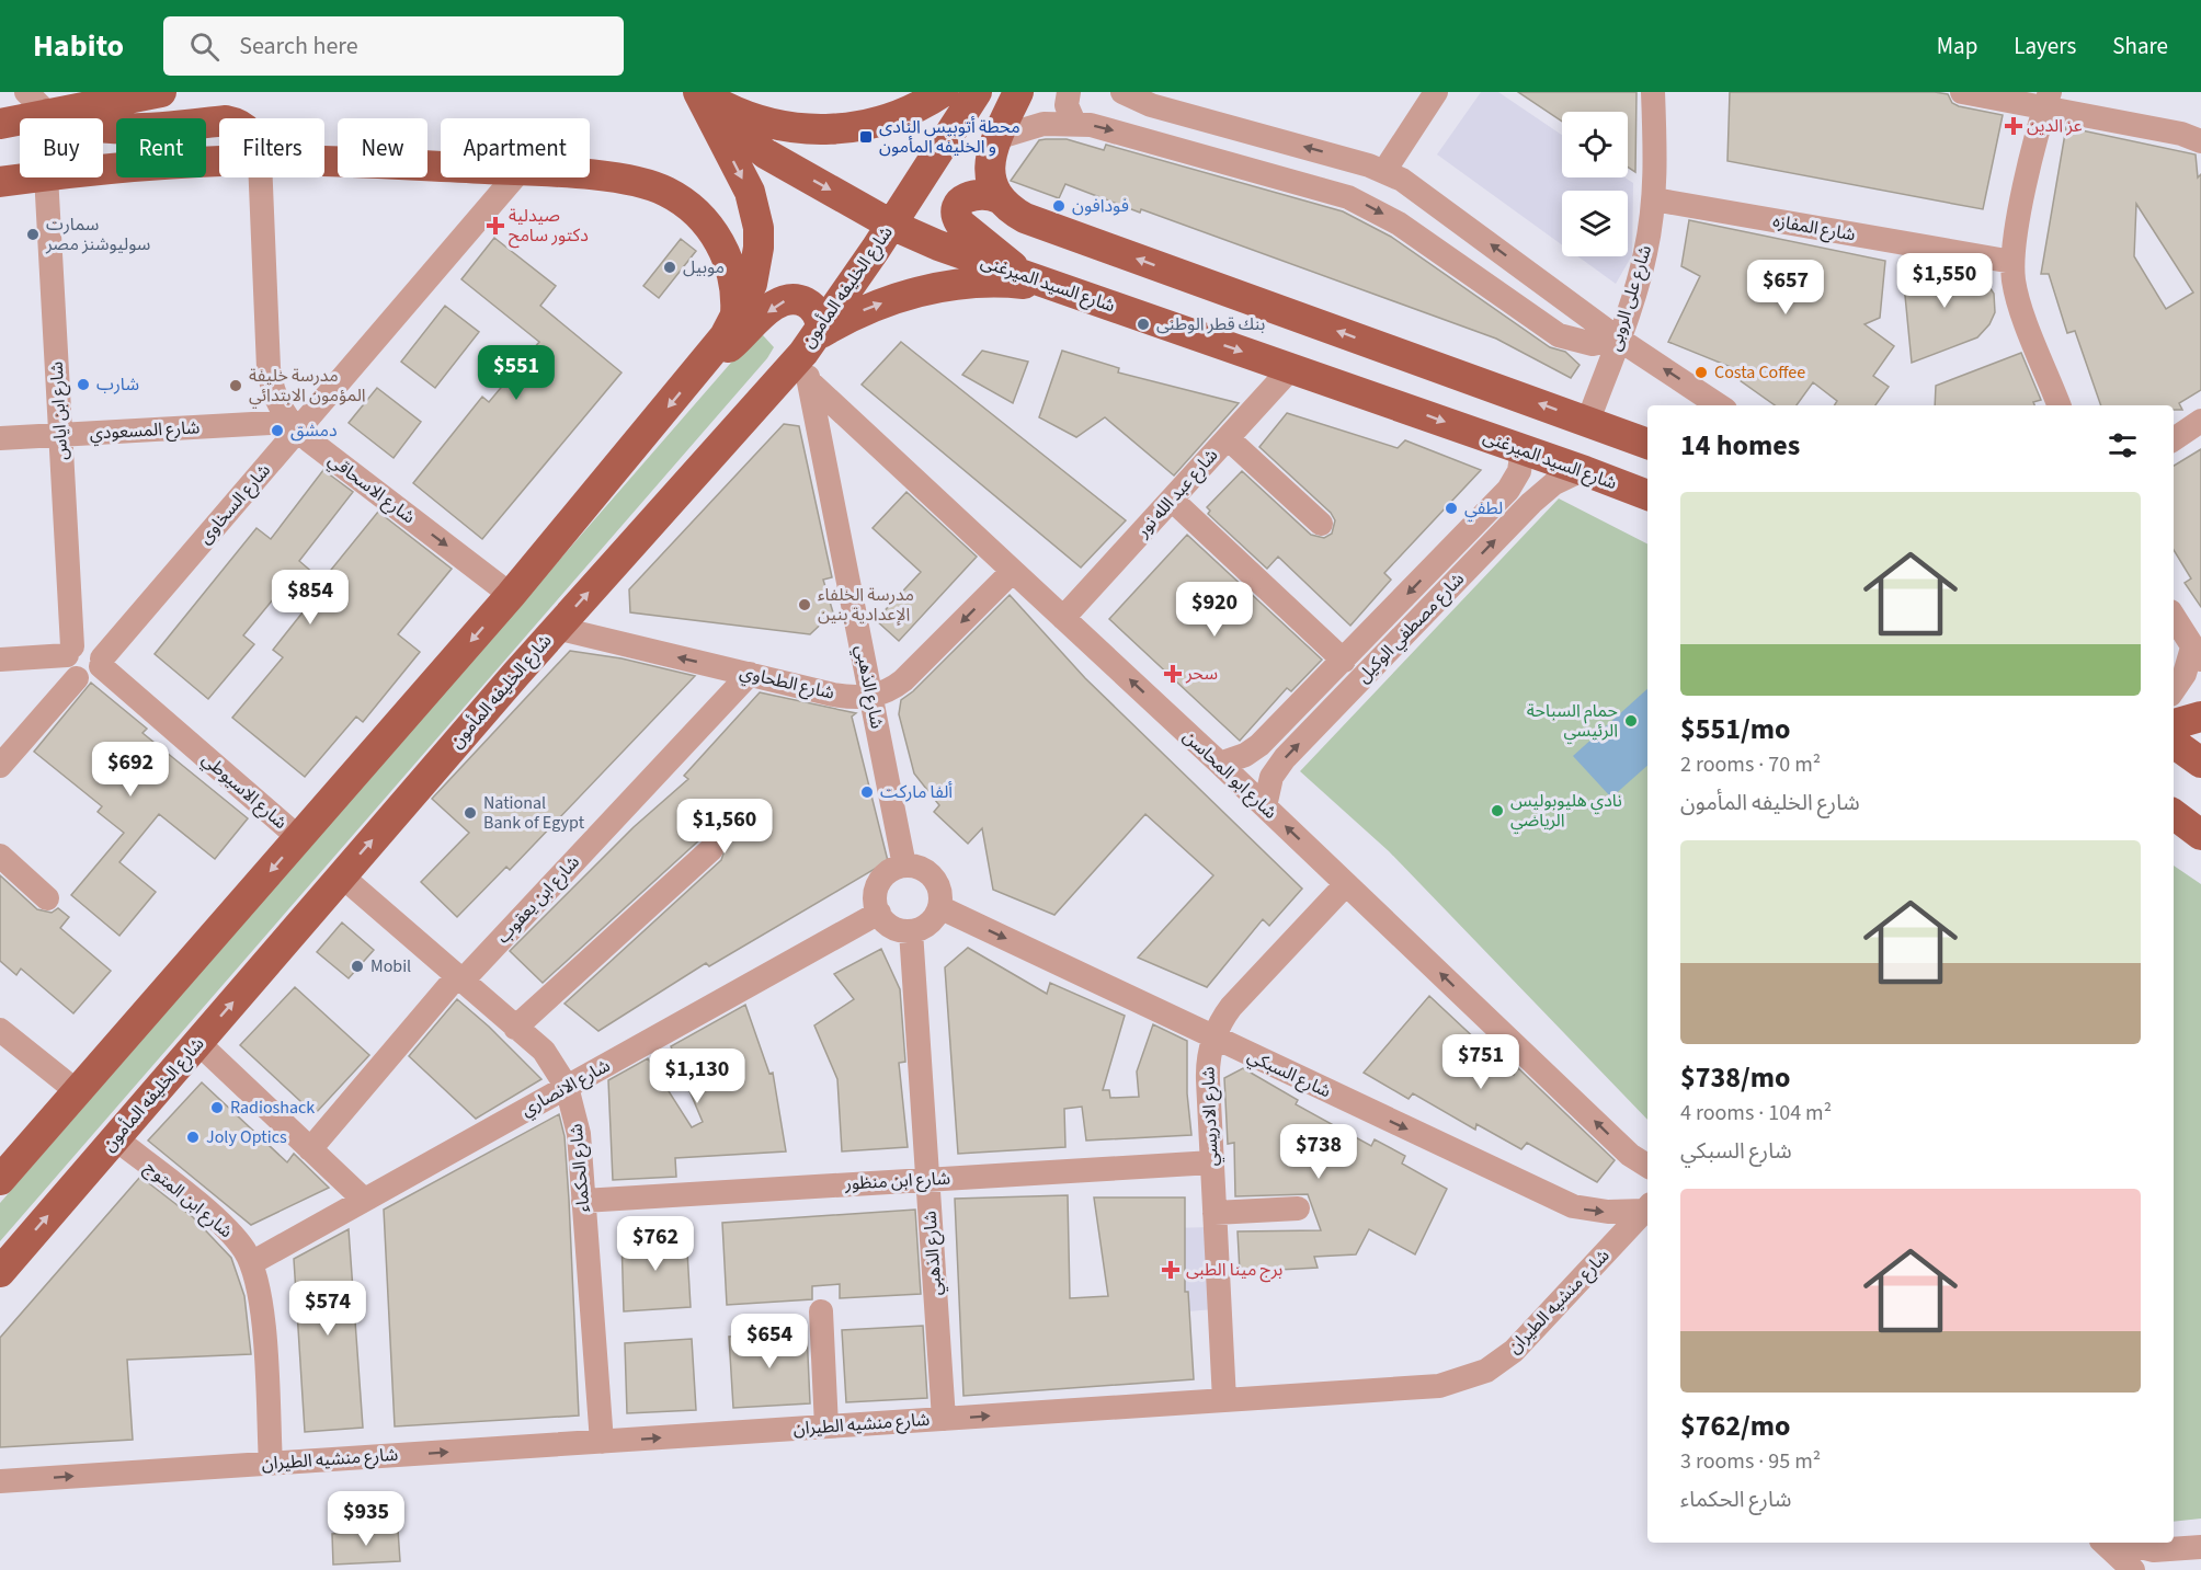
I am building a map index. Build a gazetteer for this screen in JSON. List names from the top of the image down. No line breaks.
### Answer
{"streets":{"main road":["شارع السيد الميرغنى","شارع الخليفه المأمون"],"street":["شارع المفازه","شارع على الروبى","شارع ابن اياس","شارع المسعودي","شارع الاسحاقي","شارع عبد الله نور","شارع السخاوى","شارع مصطفي الوكيل","شارع الطحاوي","شارع الذهبي","شارع ابو المحاسن","شارع الاسيوطي","شارع ابن يعقوب","شارع السبكي","شارع الانصاري","شارع الادريسي","شارع الحكماء","شارع ابن منظور","شارع ابن المتوج","شارع منشيه الطيران"]},"crossings":[["شارع المفازه","شارع على الروبى"],["شارع السيد الميرغنى","شارع الخليفه المأمون"],["شارع السيد الميرغنى","شارع عبد الله نور"],["شارع السيد الميرغنى","شارع مصطفي الوكيل"],["شارع الخليفه المأمون","شارع الطحاوي"],["شارع الخليفه المأمون","شارع الذهبي"],["شارع الخليفه المأمون","شارع ابو المحاسن"],["شارع الخليفه المأمون","شارع الحكماء"],["شارع الخليفه المأمون","شارع ابن المتوج"],["شارع ابن اياس","شارع المسعودي"],["شارع ابن اياس","شارع الاسيوطي"],["شارع المسعودي","شارع الاسحاقي"],["شارع المسعودي","شارع السخاوى"],["شارع الاسحاقي","شارع السخاوى"],["شارع عبد الله نور","شارع ابو المحاسن"],["شارع السخاوى","شارع الاسيوطي"],["شارع مصطفي الوكيل","شارع ابو المحاسن"],["شارع الطحاوي","شارع الذهبي"],["شارع الطحاوي","شارع ابو المحاسن"],["شارع الطحاوي","شارع ابن يعقوب"],["شارع الذهبي","شارع ابو المحاسن"],["شارع الذهبي","شارع السبكي"],["شارع الذهبي","شارع الانصاري"],["شارع الذهبي","شارع ابن منظور"],["شارع الذهبي","شارع منشيه الطيران"],["شارع ابو المحاسن","شارع الادريسي"],["شارع ابن يعقوب","شارع الحكماء"],["شارع السبكي","شارع الانصاري"],["شارع السبكي","شارع الادريسي"],["شارع السبكي","شارع منشيه الطيران"],["شارع الانصاري","شارع الحكماء"],["شارع الانصاري","شارع ابن المتوج"],["شارع الادريسي","شارع ابن منظور"],["شارع الادريسي","شارع منشيه الطيران"],["شارع الحكماء","شارع ابن منظور"],["شارع الحكماء","شارع منشيه الطيران"],["شارع ابن المتوج","شارع منشيه الطيران"]],"one_way":["شارع الاسحاقي","شارع الطحاوي","شارع ابو المحاسن","شارع السبكي","شارع منشيه الطيران"],"places":{"health":["عز الدين","صيدلية دكتور سامح","سحر","برج مينا الطبى"],"transit":["محطة أتوبيس النادى و الخليفه المأمون"],"other":["فودافون","سمارت سوليوشنز مصر","موبيل","بنك قطر الوطنى","Costa Coffee","شارب","مدرسة خليفة المؤمون الابتدائي","دمشق","لطفي","مدرسة الخلفاء الإعدادية بنين","حمام السباحة الرئيسي","ألفا ماركت","نادي هليوبوليس الرياضي","National Bank of Egypt","Mobil","Radioshack","Joly Optics"]},"page":{"header":"Habito","search":"Search here","nav":["Map","Layers","Share"],"chip":["Buy","Rent","Filters","New","Apartment"],"price":["$1,550","$657","$551","$854","$920","$692","$1,560","$751","$1,130","$738","$762","$574","$654","$935"],"heading":"14 homes","list":[{"name":"$551/mo","note":"2 rooms · 70 m² · شارع الخليفه المأمون"},{"name":"$738/mo","note":"4 rooms · 104 m² · شارع السبكي"},{"name":"$762/mo","note":"3 rooms · 95 m² · شارع الحكماء"}]}}
